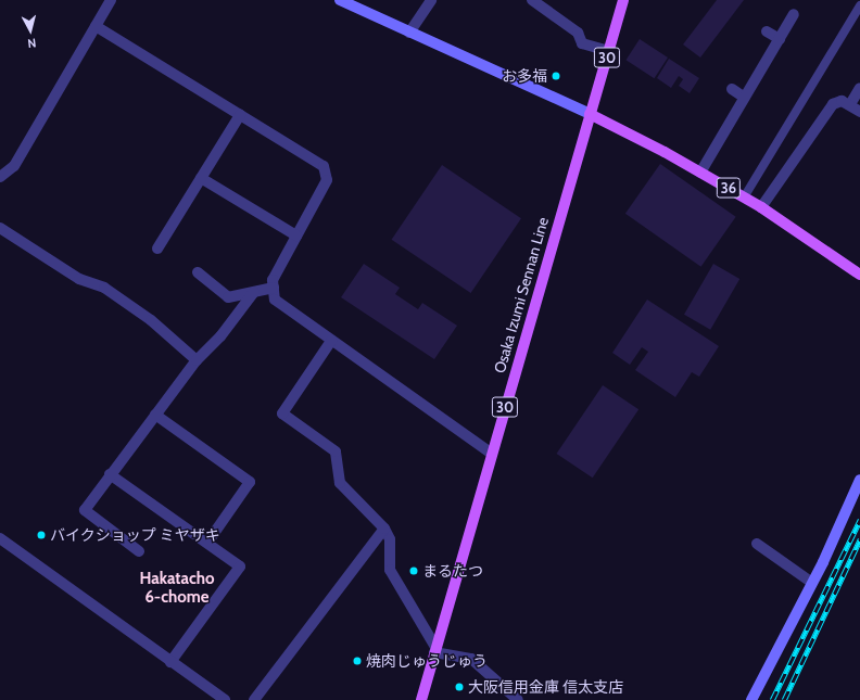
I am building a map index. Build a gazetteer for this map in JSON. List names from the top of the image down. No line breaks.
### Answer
{"streets":{"main road":["30","36","Osaka Izumi Sennan Line"]},"crossings":[["36","Osaka Izumi Sennan Line"]],"districts":["Hakatacho 6-chome"],"places":["お多福","バイクショップ ミヤザキ","まるたつ","焼肉じゅうじゅう","大阪信用金庫 信太支店"],"north":"bottom"}
